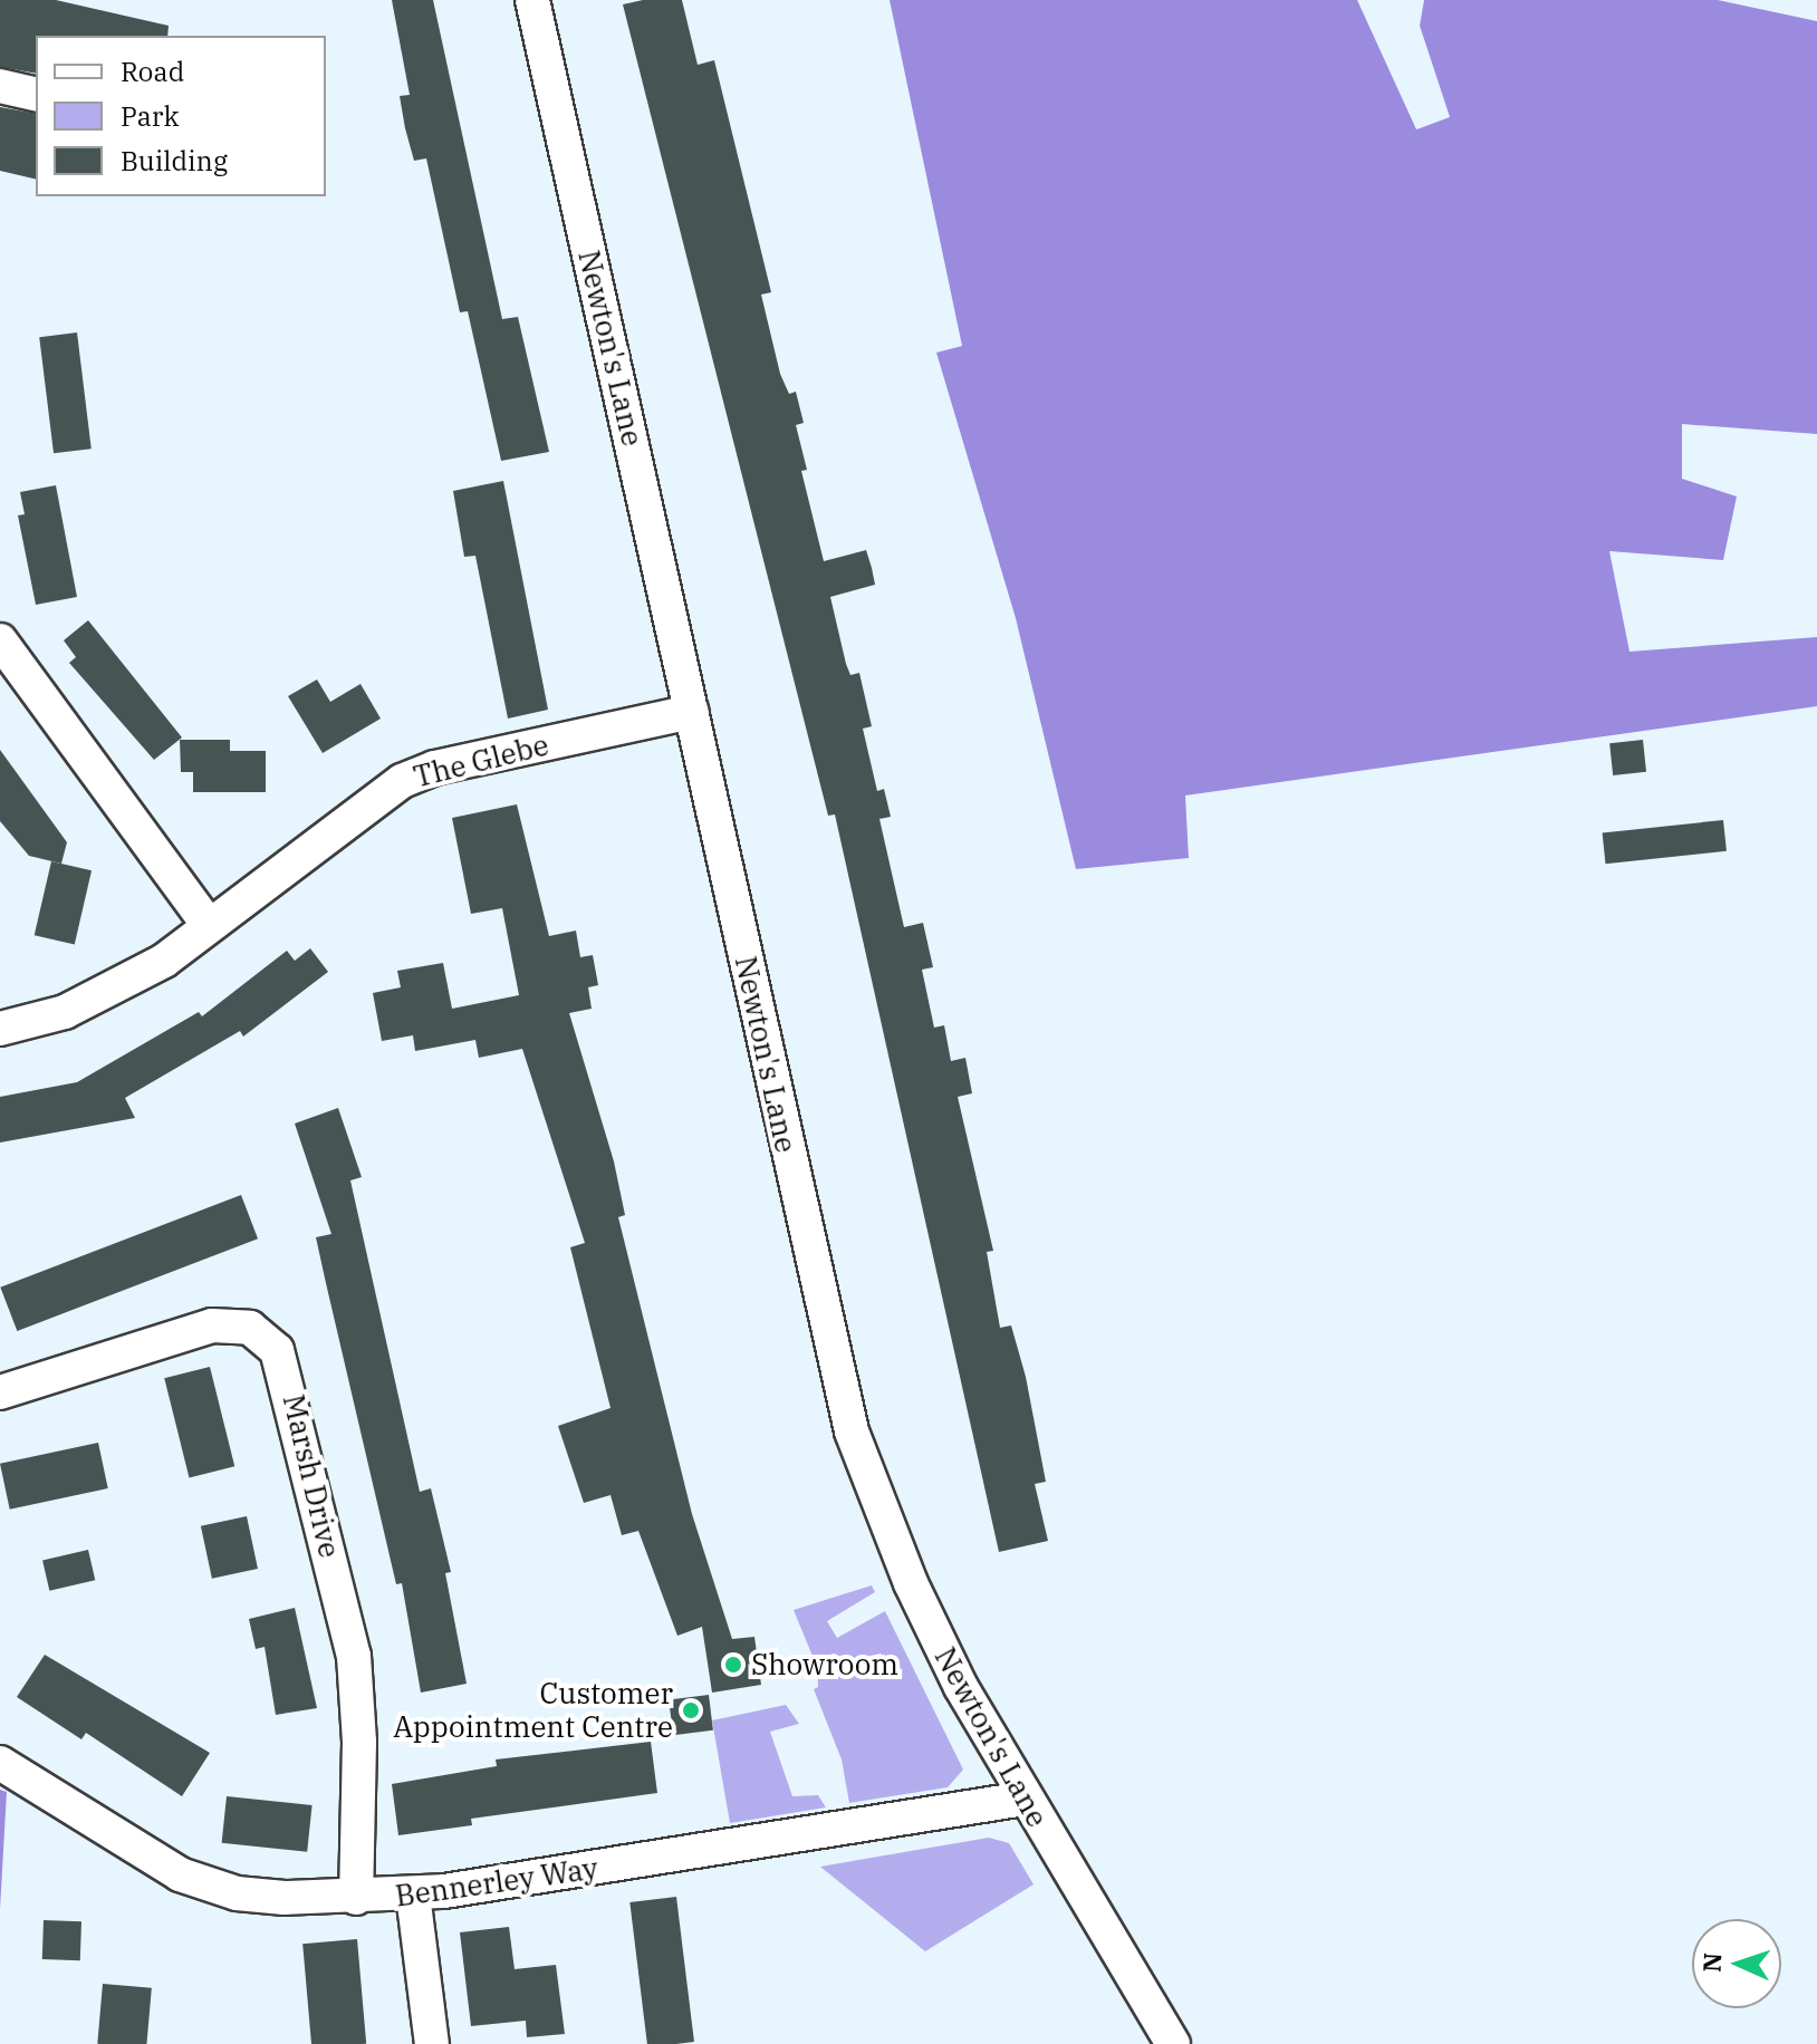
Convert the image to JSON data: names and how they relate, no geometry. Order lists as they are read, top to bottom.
{
  "streets": {
    "street": [
      "Newton's Lane",
      "The Glebe",
      "Marsh Drive",
      "Bennerley Way"
    ]
  },
  "crossings": [
    ["Newton's Lane", "The Glebe"],
    ["Newton's Lane", "Bennerley Way"],
    ["Marsh Drive", "Bennerley Way"]
  ],
  "places": ["Showroom", "Customer Appointment Centre"],
  "legend": ["Road", "Park", "Building"],
  "north": "left"
}
